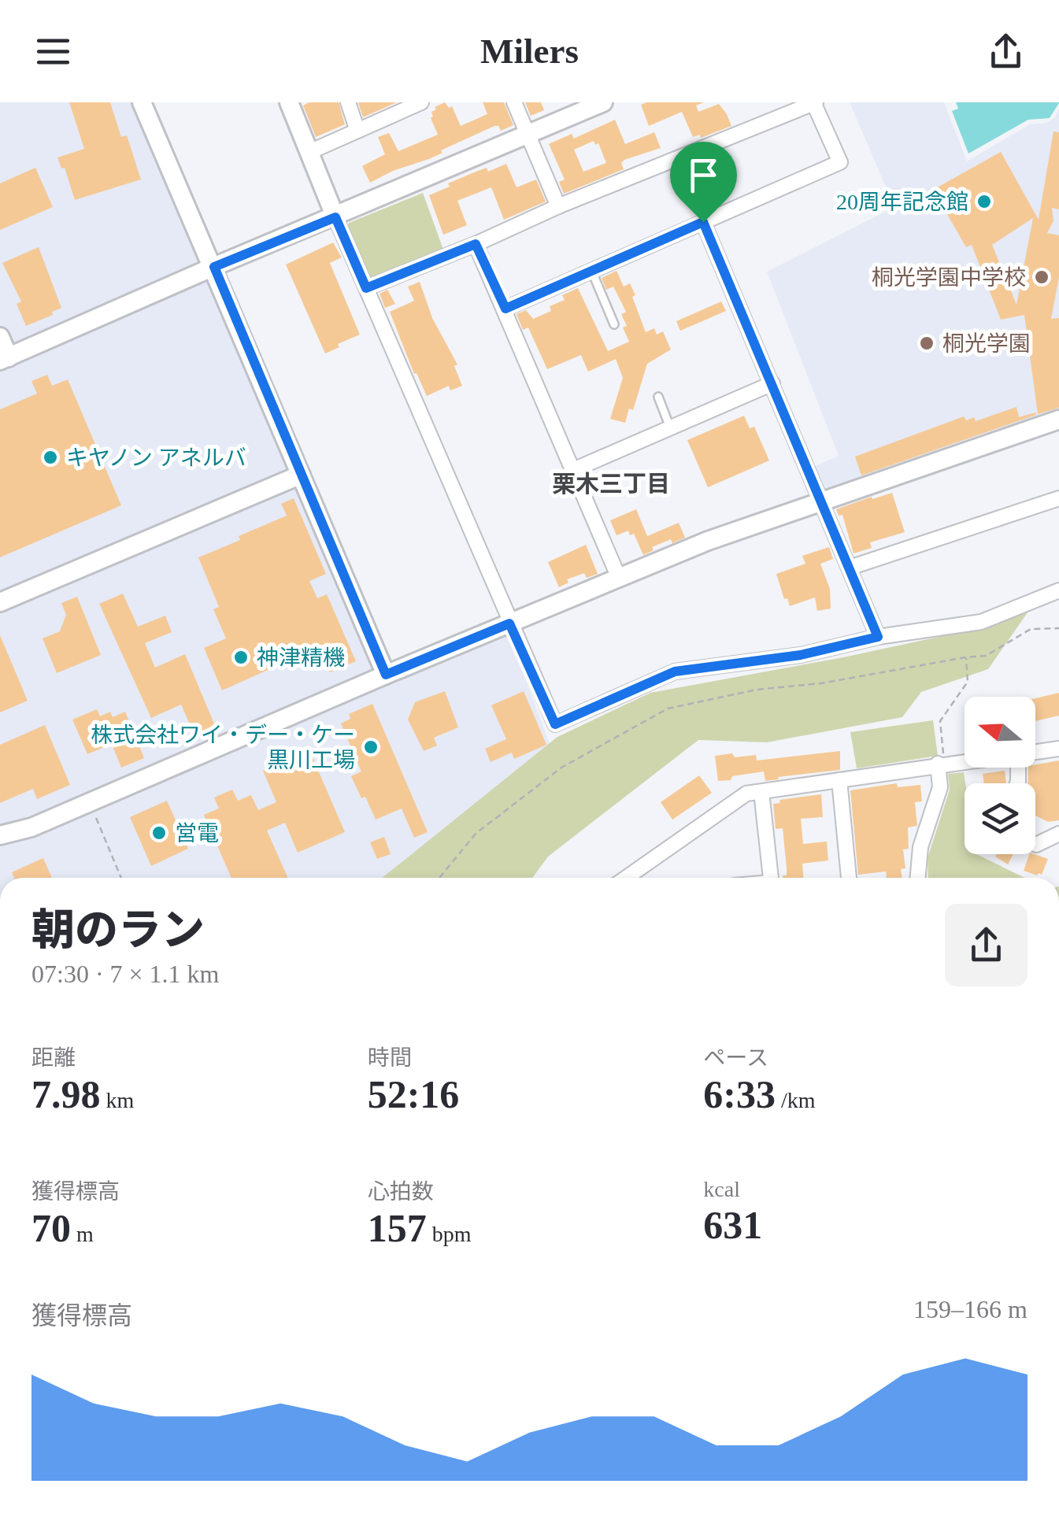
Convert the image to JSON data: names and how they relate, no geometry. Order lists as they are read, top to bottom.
{
  "districts": ["栗木三丁目"],
  "places": [
    "20周年記念館",
    "桐光学園中学校",
    "桐光学園",
    "キヤノン アネルバ",
    "神津精機",
    "株式会社ワイ・デー・ケー 黒川工場",
    "営電"
  ],
  "north": "left",
  "page": {
    "header": "Milers",
    "heading": ["朝のラン", "07:30 · 7 × 1.1 km"],
    "stats": [
      ["距離", "7.98 km"],
      ["時間", "52:16"],
      ["ペース", "6:33 /km"],
      ["獲得標高", "70 m"],
      ["心拍数", "157 bpm"],
      ["kcal", "631"]
    ],
    "chart": ["獲得標高", "159–166 m"]
  }
}
